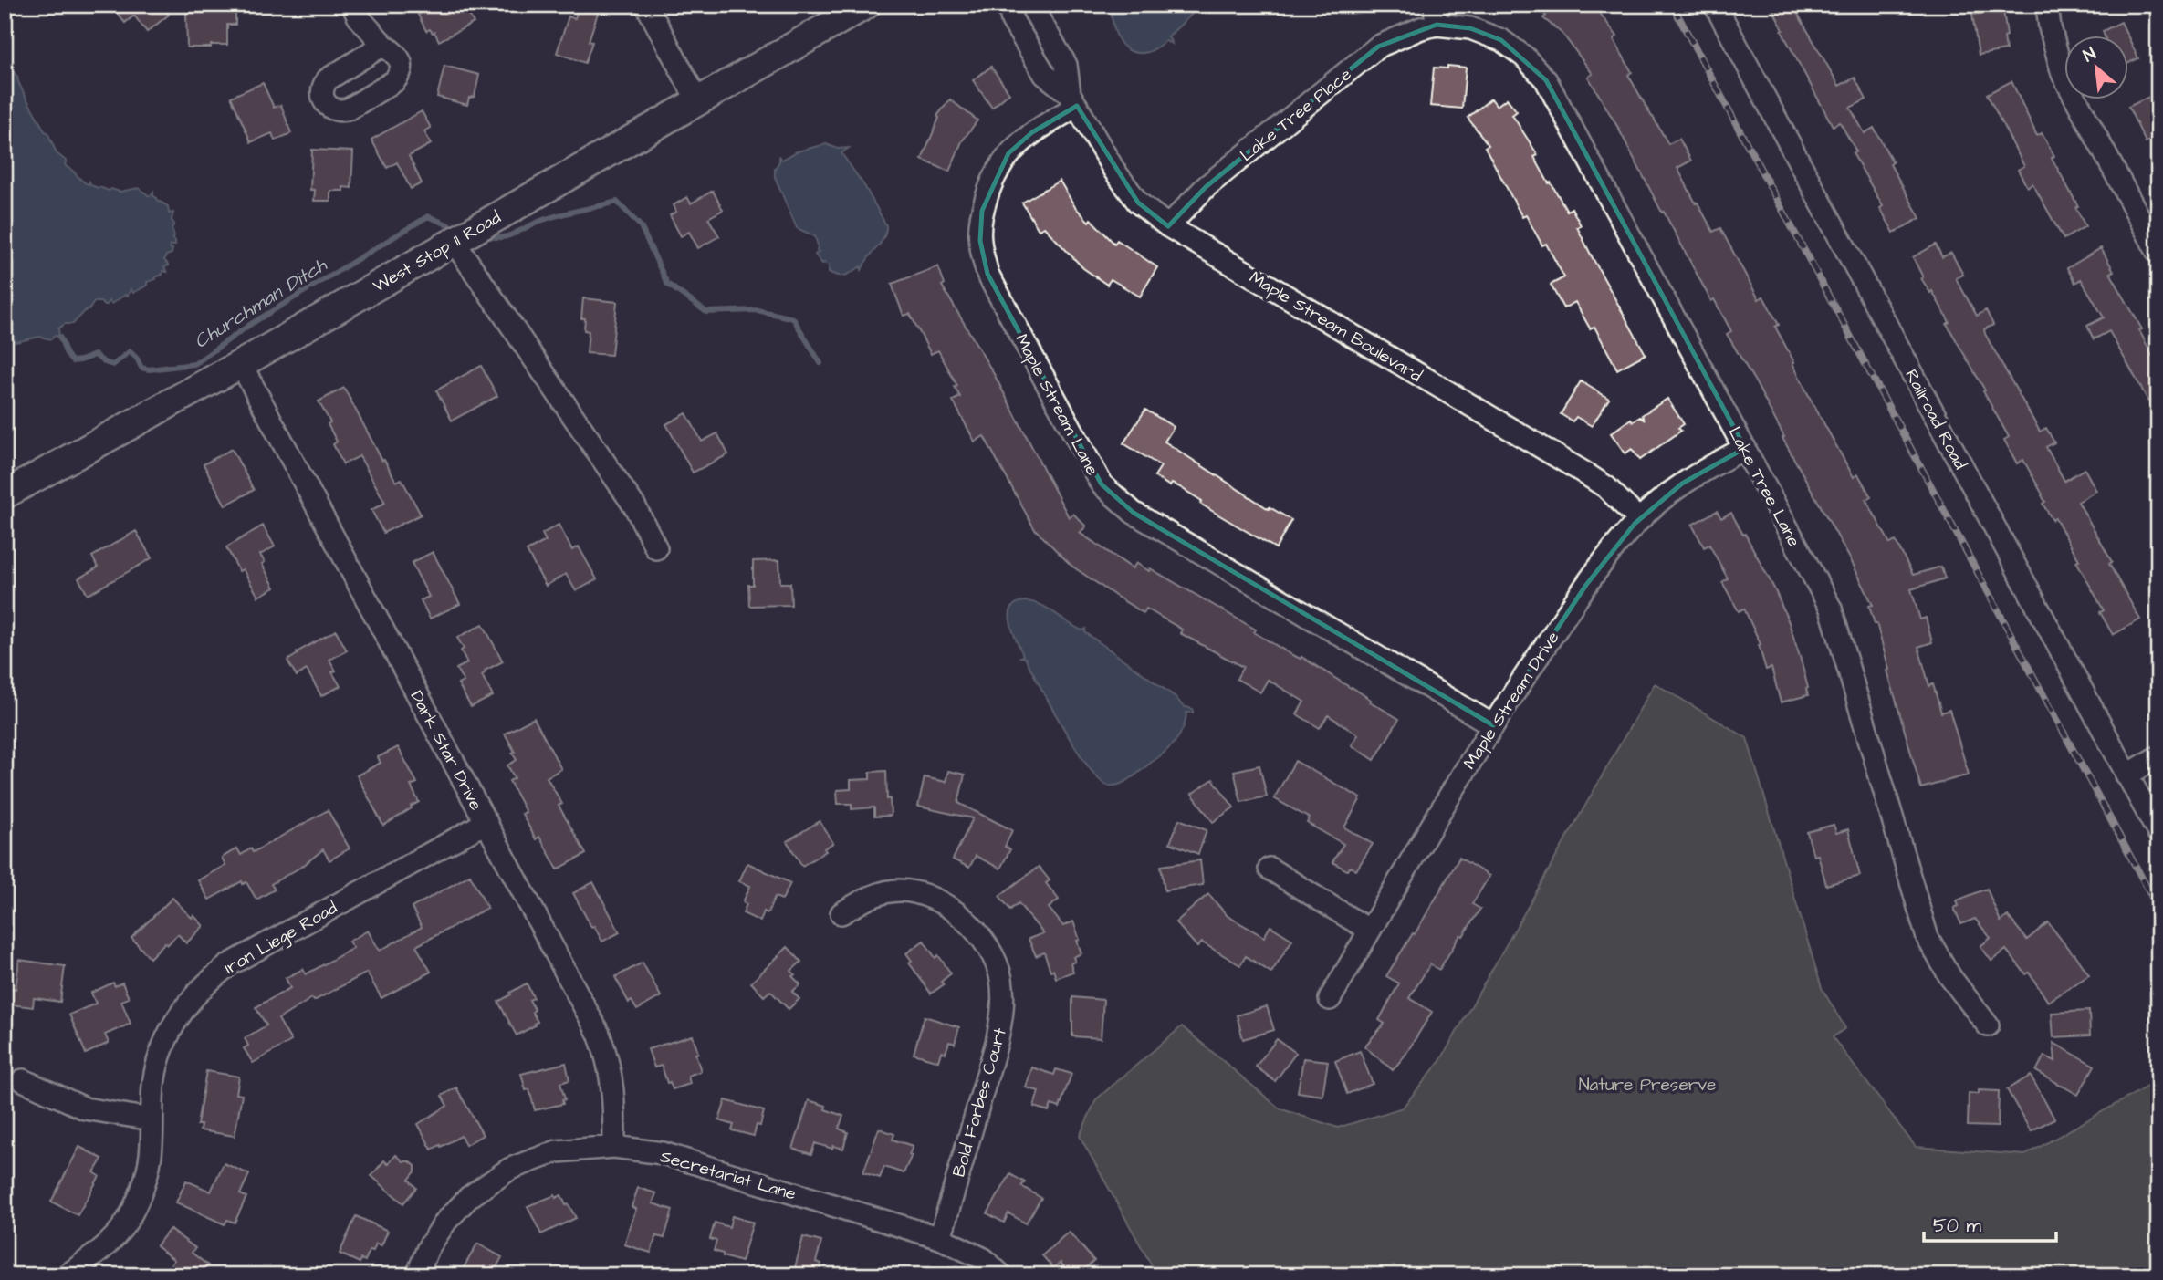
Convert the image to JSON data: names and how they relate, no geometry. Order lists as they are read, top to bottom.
{
  "streets": {
    "main road": ["West Stop 11 Road"],
    "street": [
      "Lake Tree Place",
      "Maple Stream Boulevard",
      "Maple Stream Lane",
      "Railroad Road",
      "Lake Tree Lane",
      "Maple Stream Drive",
      "Dark Star Drive",
      "Iron Liege Road",
      "Bold Forbes Court",
      "Secretariat Lane"
    ]
  },
  "crossings": [
    ["Lake Tree Place", "Maple Stream Boulevard"],
    ["Lake Tree Place", "Lake Tree Lane"],
    ["West Stop 11 Road", "Dark Star Drive"],
    ["Maple Stream Boulevard", "Maple Stream Lane"],
    ["Maple Stream Boulevard", "Maple Stream Drive"],
    ["Maple Stream Lane", "Maple Stream Drive"],
    ["Lake Tree Lane", "Maple Stream Drive"],
    ["Dark Star Drive", "Iron Liege Road"],
    ["Dark Star Drive", "Secretariat Lane"],
    ["Bold Forbes Court", "Secretariat Lane"]
  ],
  "water": ["Churchman Ditch"],
  "parks": ["Nature Preserve"],
  "scale_bar": "50 m",
  "north": "top left"
}
